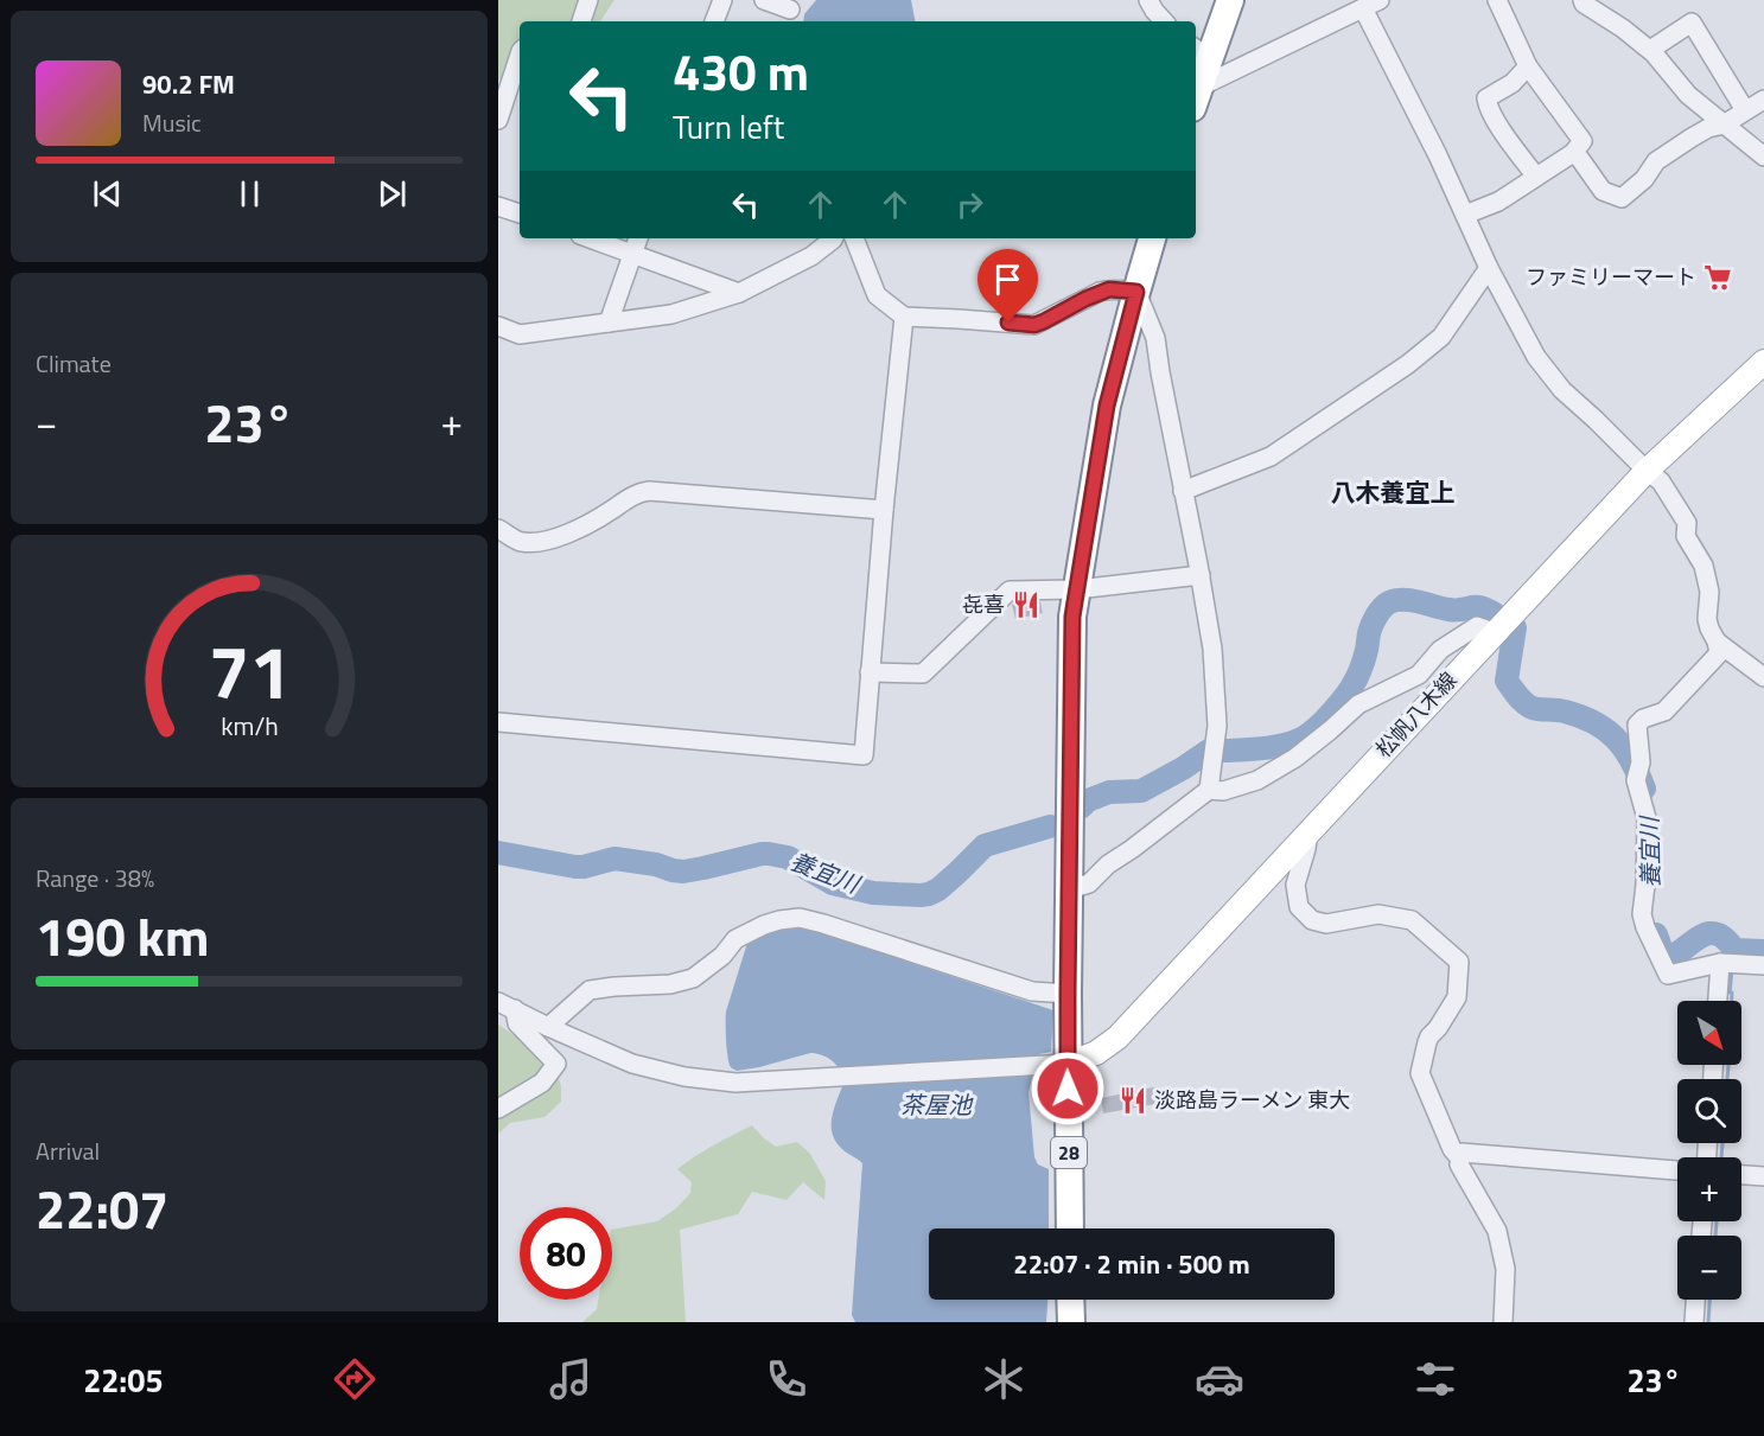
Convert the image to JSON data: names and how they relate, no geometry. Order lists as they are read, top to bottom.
{
  "streets": {
    "highway": ["28"],
    "main road": ["松帆八木線"]
  },
  "crossings": [
    ["松帆八木線", "28"]
  ],
  "districts": ["八木養宜上"],
  "water": ["養宜川", "茶屋池"],
  "places": {
    "supermarket": ["ファミリーマート"],
    "restaurant": ["㐂喜", "淡路島ラーメン 東大"]
  },
  "north": "bottom right",
  "page": {
    "turn": ["430 m", "Turn left"],
    "song": ["90.2 FM", "Music"],
    "tile": [
      "Climate",
      ["Range · 38%", "190 km"],
      ["Arrival", "22:07"]
    ],
    "heat": ["−", "23°", "+"],
    "map_buttons": ["+", "−"],
    "limit": "80",
    "trip": "22:07 · 2 min · 500 m",
    "tabs": ["22:05", "23°"],
    "gauge": ["71", "km/h"]
  }
}
